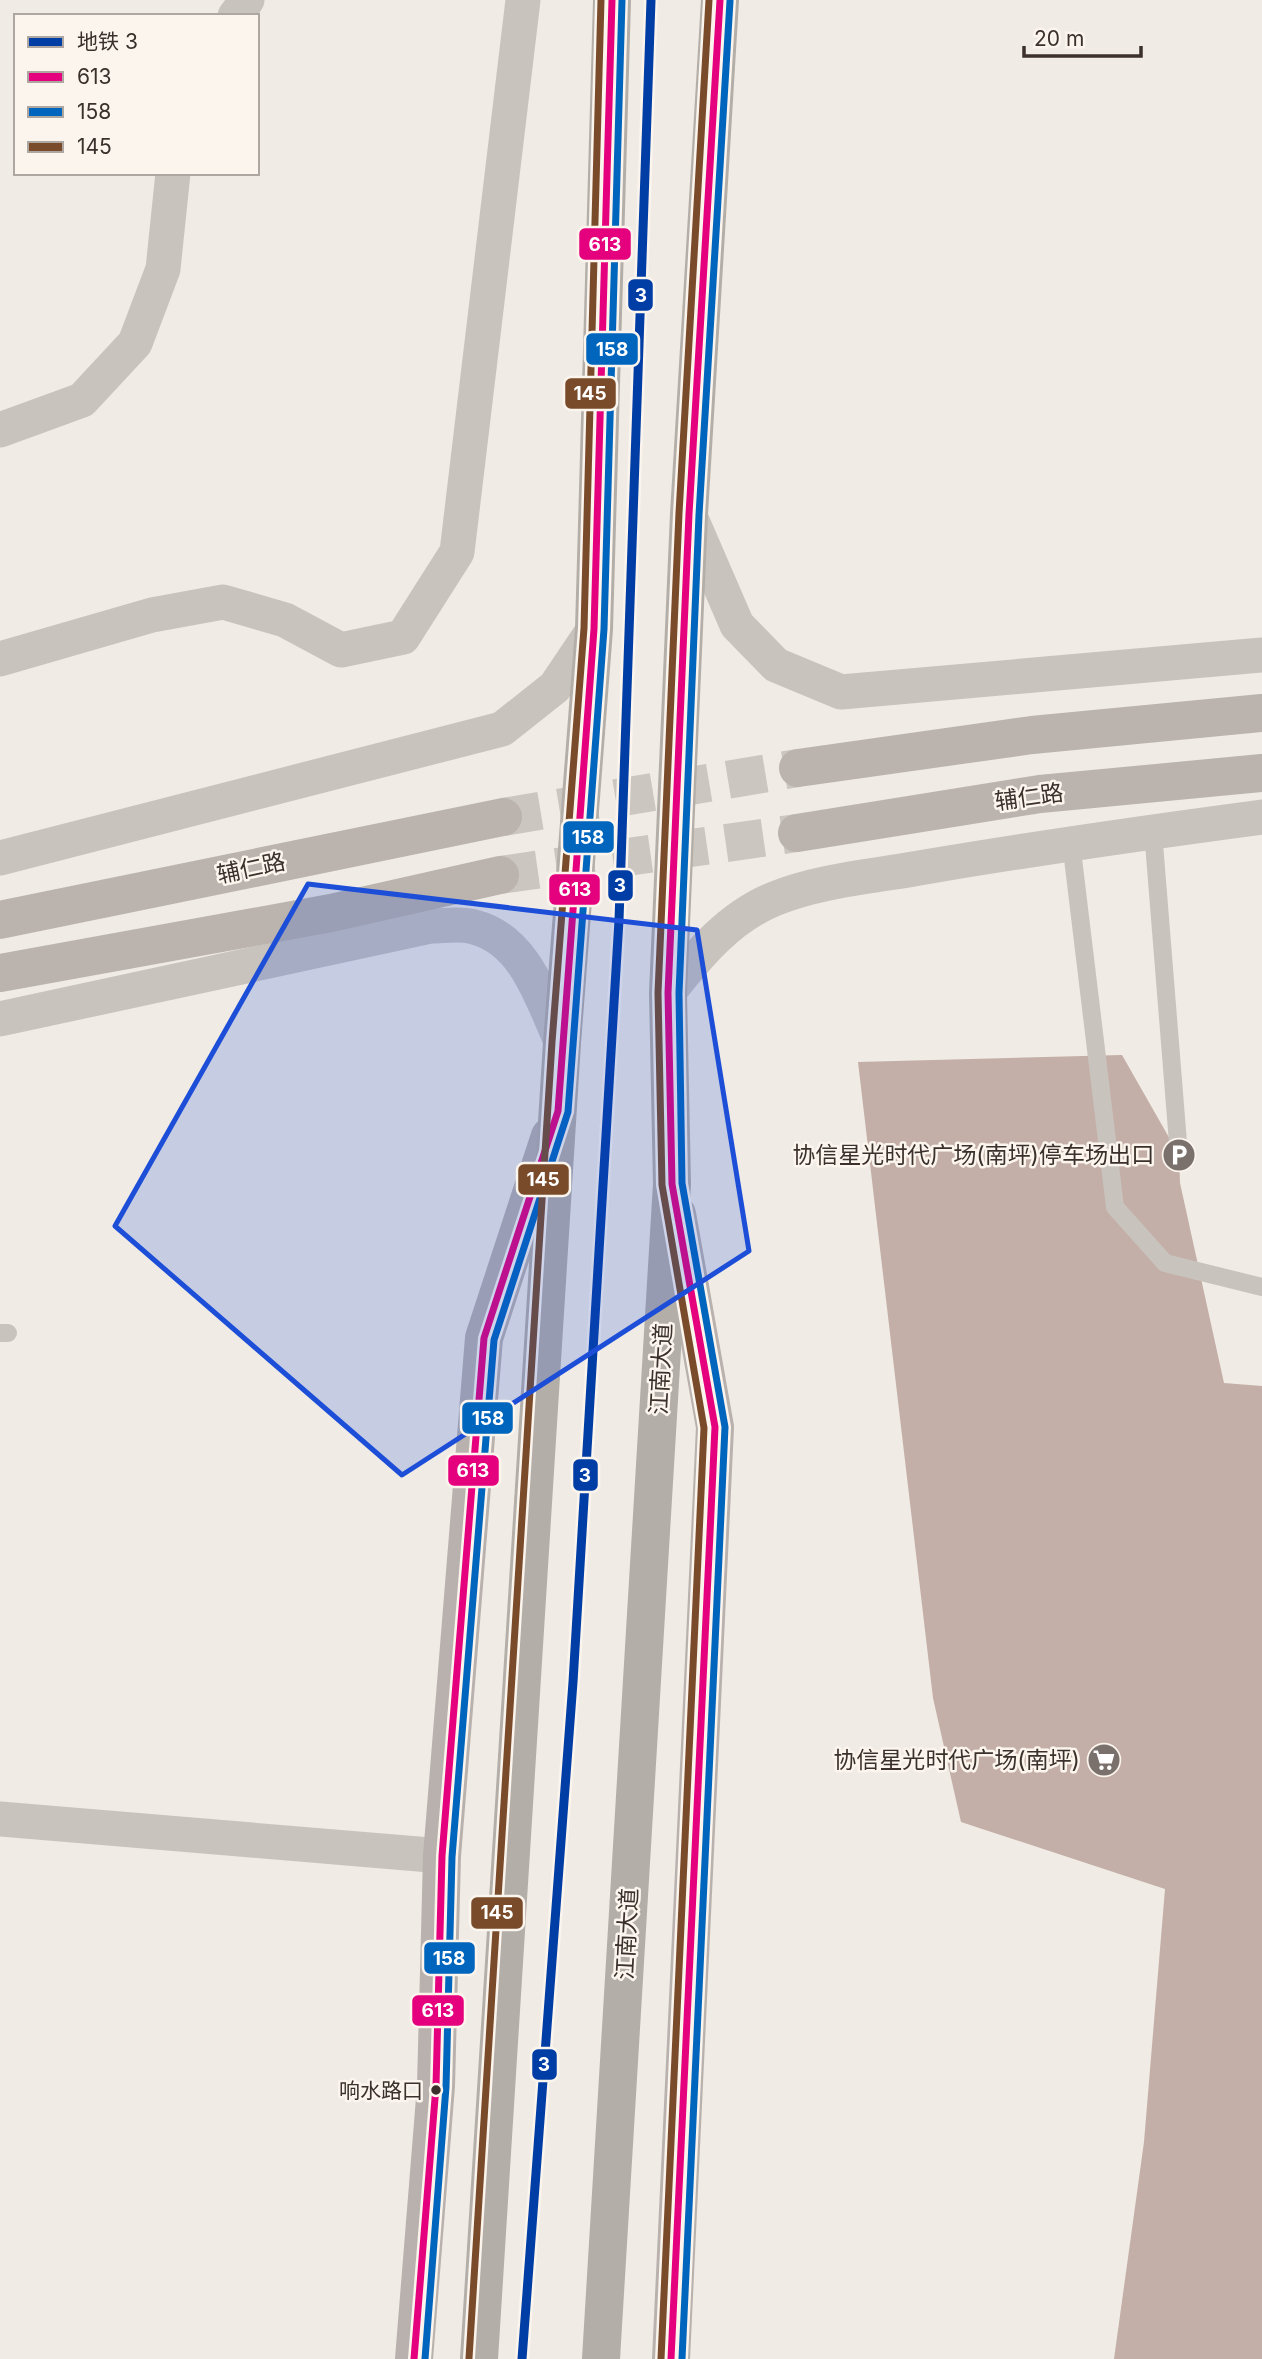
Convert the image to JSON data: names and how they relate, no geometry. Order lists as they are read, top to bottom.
{
  "streets": {
    "highway": ["江南大道"],
    "main road": ["辅仁路"]
  },
  "places": {
    "parking": ["协信星光时代广场(南坪)停车场出口"],
    "supermarket": ["协信星光时代广场(南坪)"],
    "other": ["响水路口"]
  },
  "lines": [
    "metro line 3",
    "transit line 613",
    "transit line 158",
    "transit line 145"
  ],
  "legend": [
    "地铁 3",
    "613",
    "158",
    "145"
  ],
  "scale_bar": "20 m"
}
